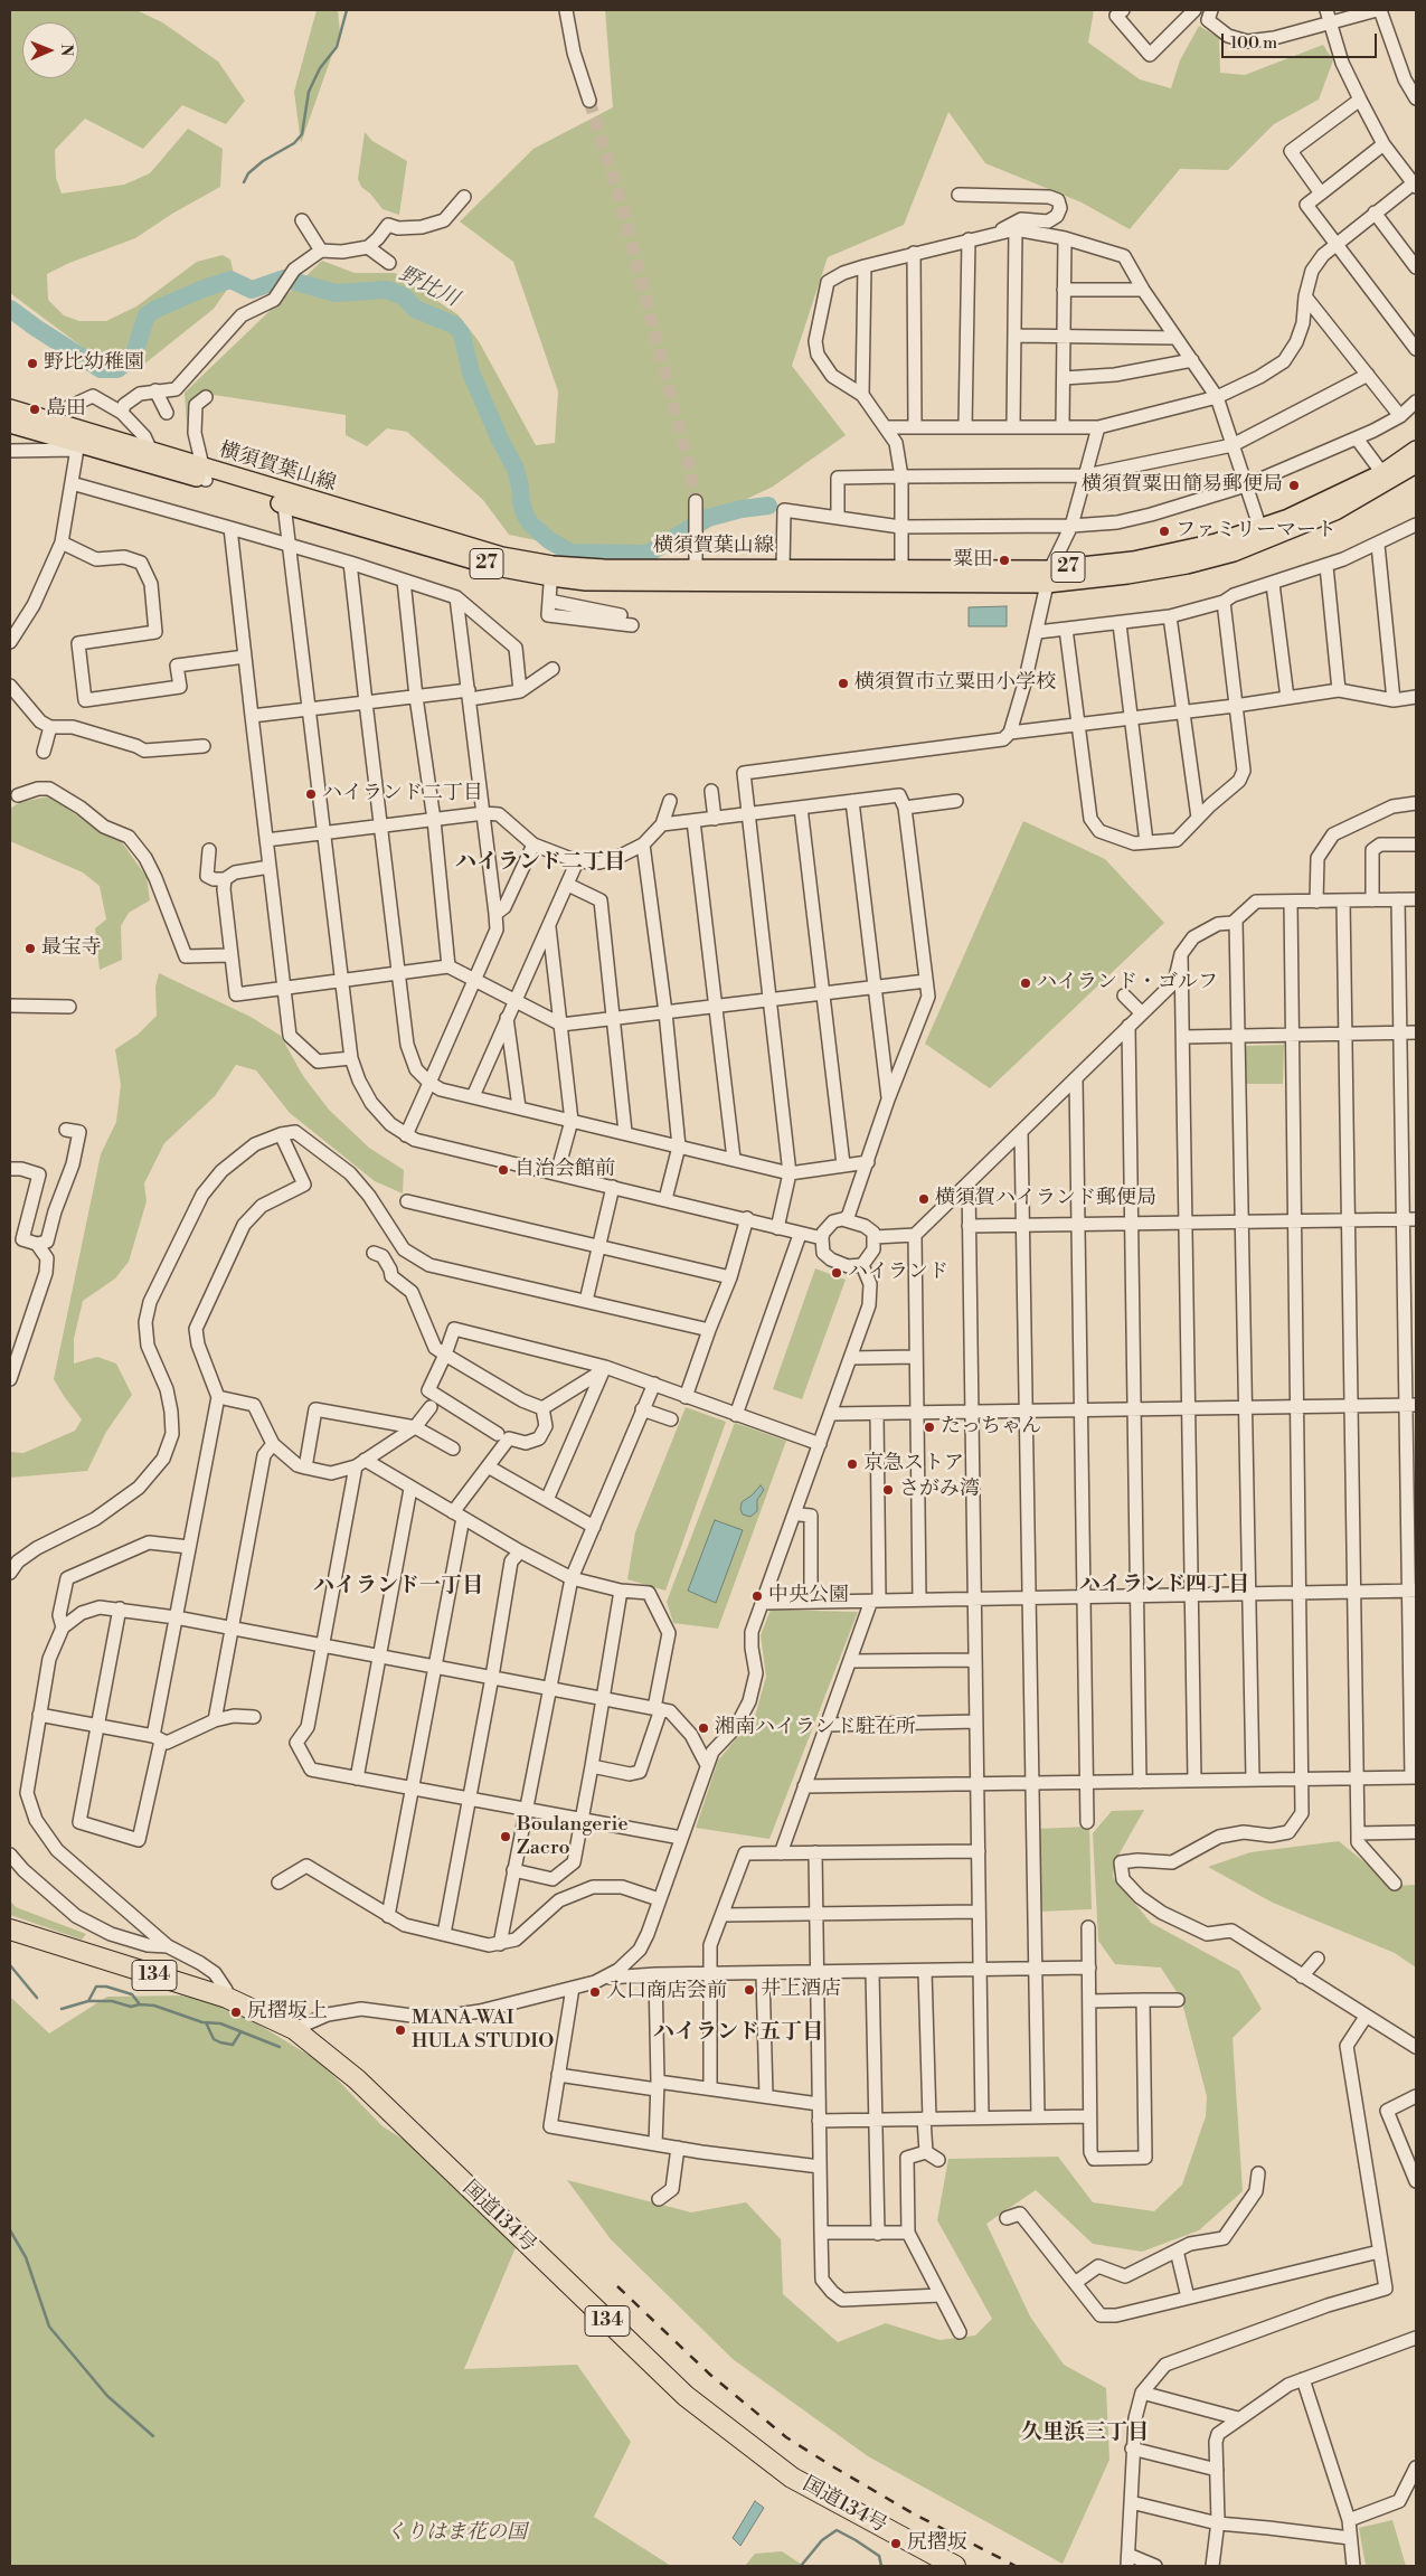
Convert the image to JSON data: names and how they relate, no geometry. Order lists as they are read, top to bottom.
{
  "streets": {
    "highway": ["134", "国道134号"],
    "main road": ["横須賀葉山線", "27"]
  },
  "districts": [
    "ハイランド二丁目",
    "ハイランド四丁目",
    "ハイランド一丁目",
    "ハイランド五丁目",
    "久里浜三丁目"
  ],
  "water": ["野比川"],
  "parks": ["くりはま花の国"],
  "places": [
    "野比幼稚園",
    "島田",
    "横須賀粟田簡易郵便局",
    "ファミリーマート",
    "粟田",
    "横須賀市立粟田小学校",
    "ハイランド二丁目",
    "最宝寺",
    "ハイランド・ゴルフ",
    "自治会館前",
    "横須賀ハイランド郵便局",
    "ハイランド",
    "たっちゃん",
    "京急ストア",
    "さがみ湾",
    "中央公園",
    "湘南ハイランド駐在所",
    "Boulangerie Zacro",
    "井上酒店",
    "入口商店会前",
    "尻摺坂上",
    "MANA WAI HULA STUDIO",
    "尻摺坂"
  ],
  "scale_bar": "100 m",
  "north": "right"
}
